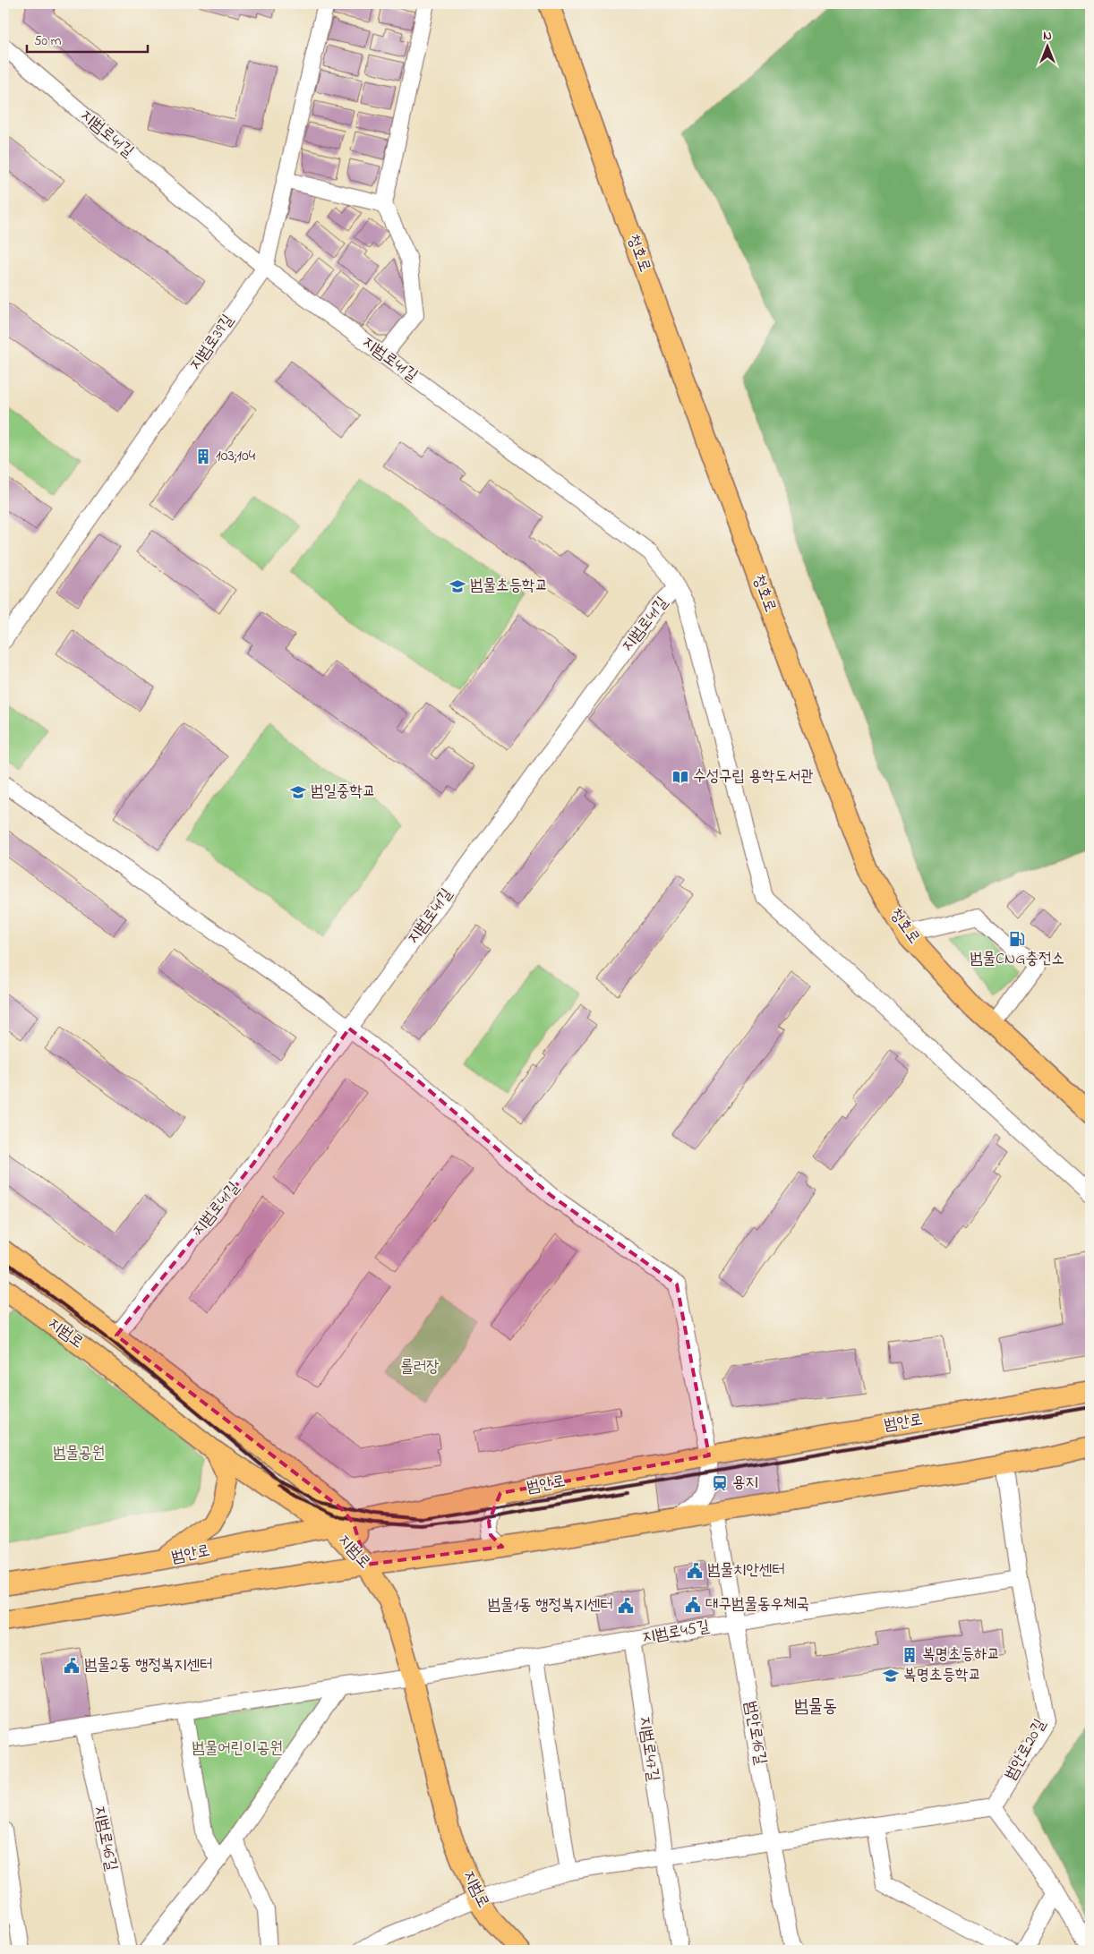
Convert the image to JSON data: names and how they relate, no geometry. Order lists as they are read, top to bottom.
{
  "streets": {
    "main road": ["청호로", "지범로", "범안로"],
    "street": [
      "지범로41길",
      "지범로39길",
      "지범로45길",
      "범안로16길",
      "지범로47길",
      "범안로20길",
      "지범로46길"
    ]
  },
  "crossings": [
    ["지범로41길", "지범로39길"],
    ["지범로", "범안로"],
    ["지범로", "지범로45길"],
    ["지범로45길", "범안로16길"],
    ["지범로45길", "지범로47길"],
    ["지범로45길", "범안로20길"]
  ],
  "districts": ["범물동"],
  "parks": ["롤러장", "범물공원", "범물어린이공원"],
  "places": {
    "building": ["103;104", "복명초등하교"],
    "school or university": ["범물초등학교", "범일중학교", "복명초등학교"],
    "library": ["수성구립 용학도서관"],
    "fuel station": ["범물CNG충전소"],
    "station": ["용지"],
    "public building": [
      "범물치안센터",
      "대구범물동우체국",
      "범물1동 행정복지센터",
      "범물2동 행정복지센터"
    ]
  },
  "scale_bar": "50 m",
  "north": "top"
}
